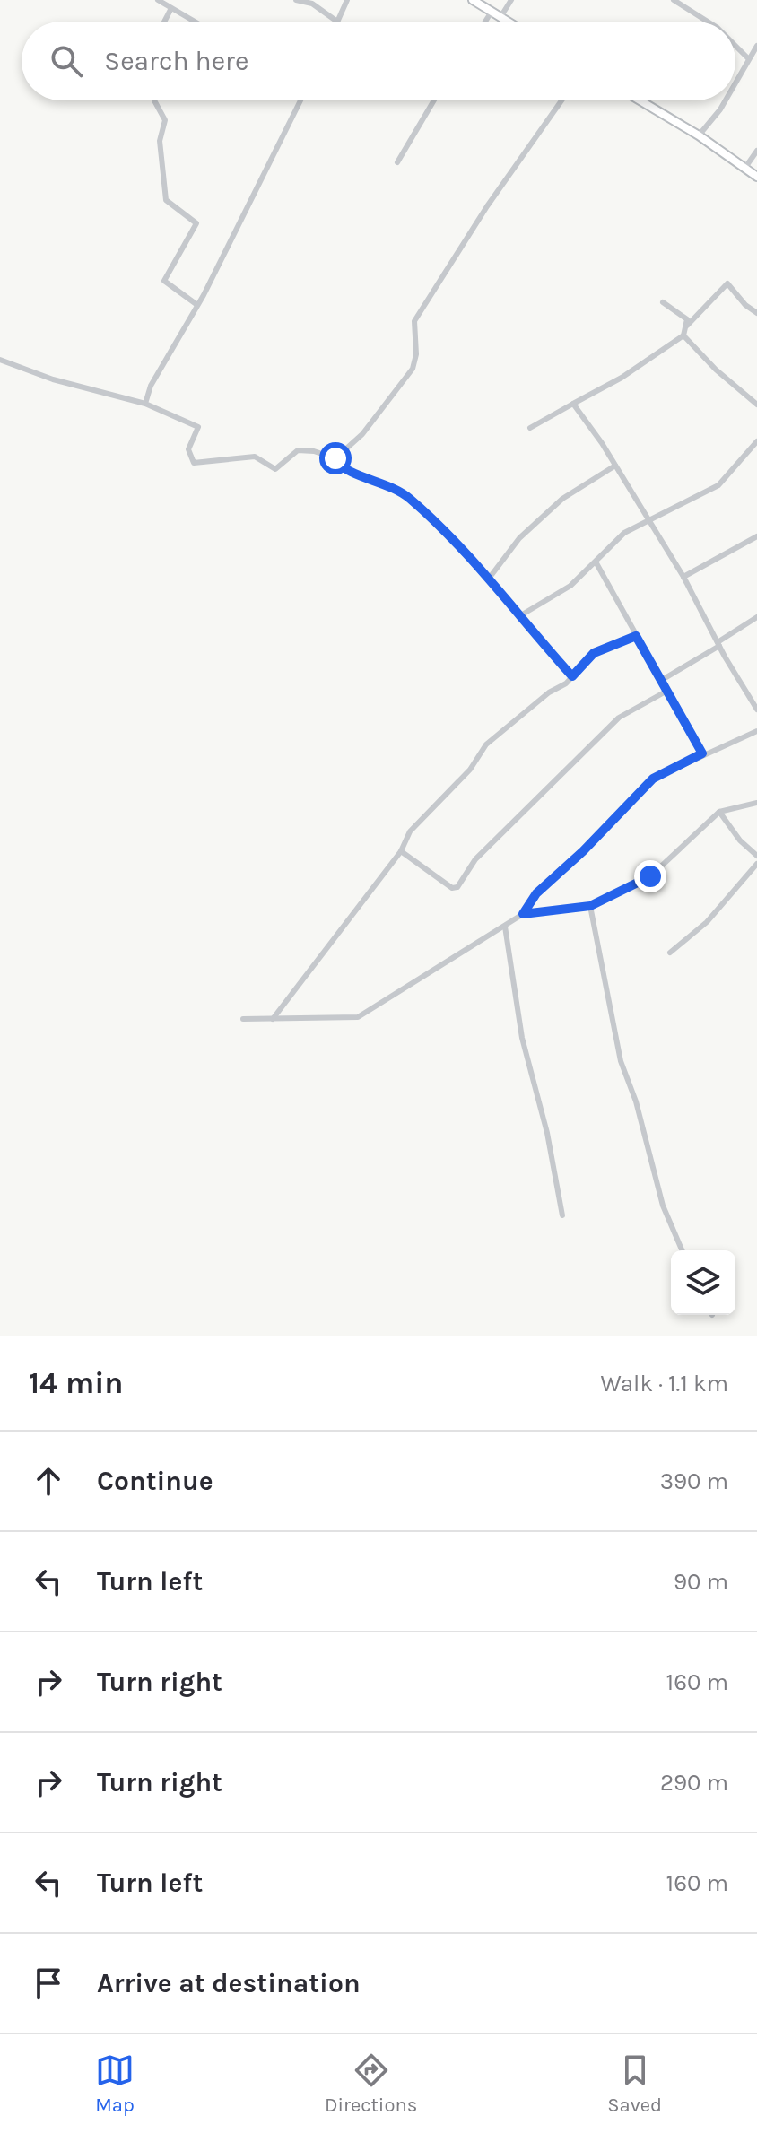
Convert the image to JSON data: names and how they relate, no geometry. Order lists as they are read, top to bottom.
{
  "page": {
    "search": "Search here",
    "heading": ["14 min", "Walk · 1.1 km"],
    "list": [
      ["Continue", "390 m"],
      ["Turn left", "90 m"],
      ["Turn right", "160 m"],
      ["Turn right", "290 m"],
      ["Turn left", "160 m"],
      "Arrive at destination"
    ],
    "nav": ["Map", "Directions", "Saved"]
  }
}
